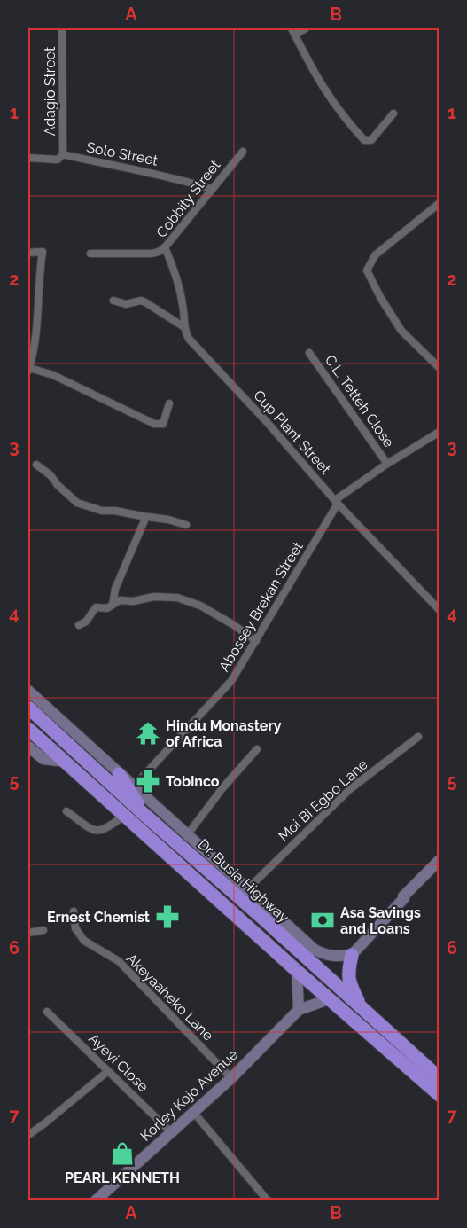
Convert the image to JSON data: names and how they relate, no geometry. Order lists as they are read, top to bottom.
{
  "streets": {
    "highway": ["Dr. Busia Highway"],
    "street": [
      "Adagio Street",
      "Solo Street",
      "Cobbity Street",
      "C.L. Tetteh Close",
      "Cup Plant Street",
      "Abossey Brekan Street",
      "Moi Bi Egbo Lane",
      "Akeyaaheko Lane",
      "Ayeyi Close",
      "Korley Kojo Avenue"
    ]
  },
  "crossings": [
    ["Adagio Street", "Solo Street"],
    ["Solo Street", "Cobbity Street"],
    ["Cobbity Street", "Cup Plant Street"],
    ["Cup Plant Street", "Abossey Brekan Street"],
    ["Abossey Brekan Street", "Dr. Busia Highway"],
    ["Akeyaaheko Lane", "Korley Kojo Avenue"],
    ["Ayeyi Close", "Korley Kojo Avenue"]
  ],
  "places": {
    "temple": ["Hindu Monastery of Africa"],
    "pharmacy": ["Tobinco", "Ernest Chemist"],
    "bank": ["Asa Savings and Loans"],
    "shop": ["PEARL KENNETH"]
  },
  "grid": {
    "columns": ["A", "B"],
    "rows": [
      "1",
      "2",
      "3",
      "4",
      "5",
      "6",
      "7"
    ]
  }
}
